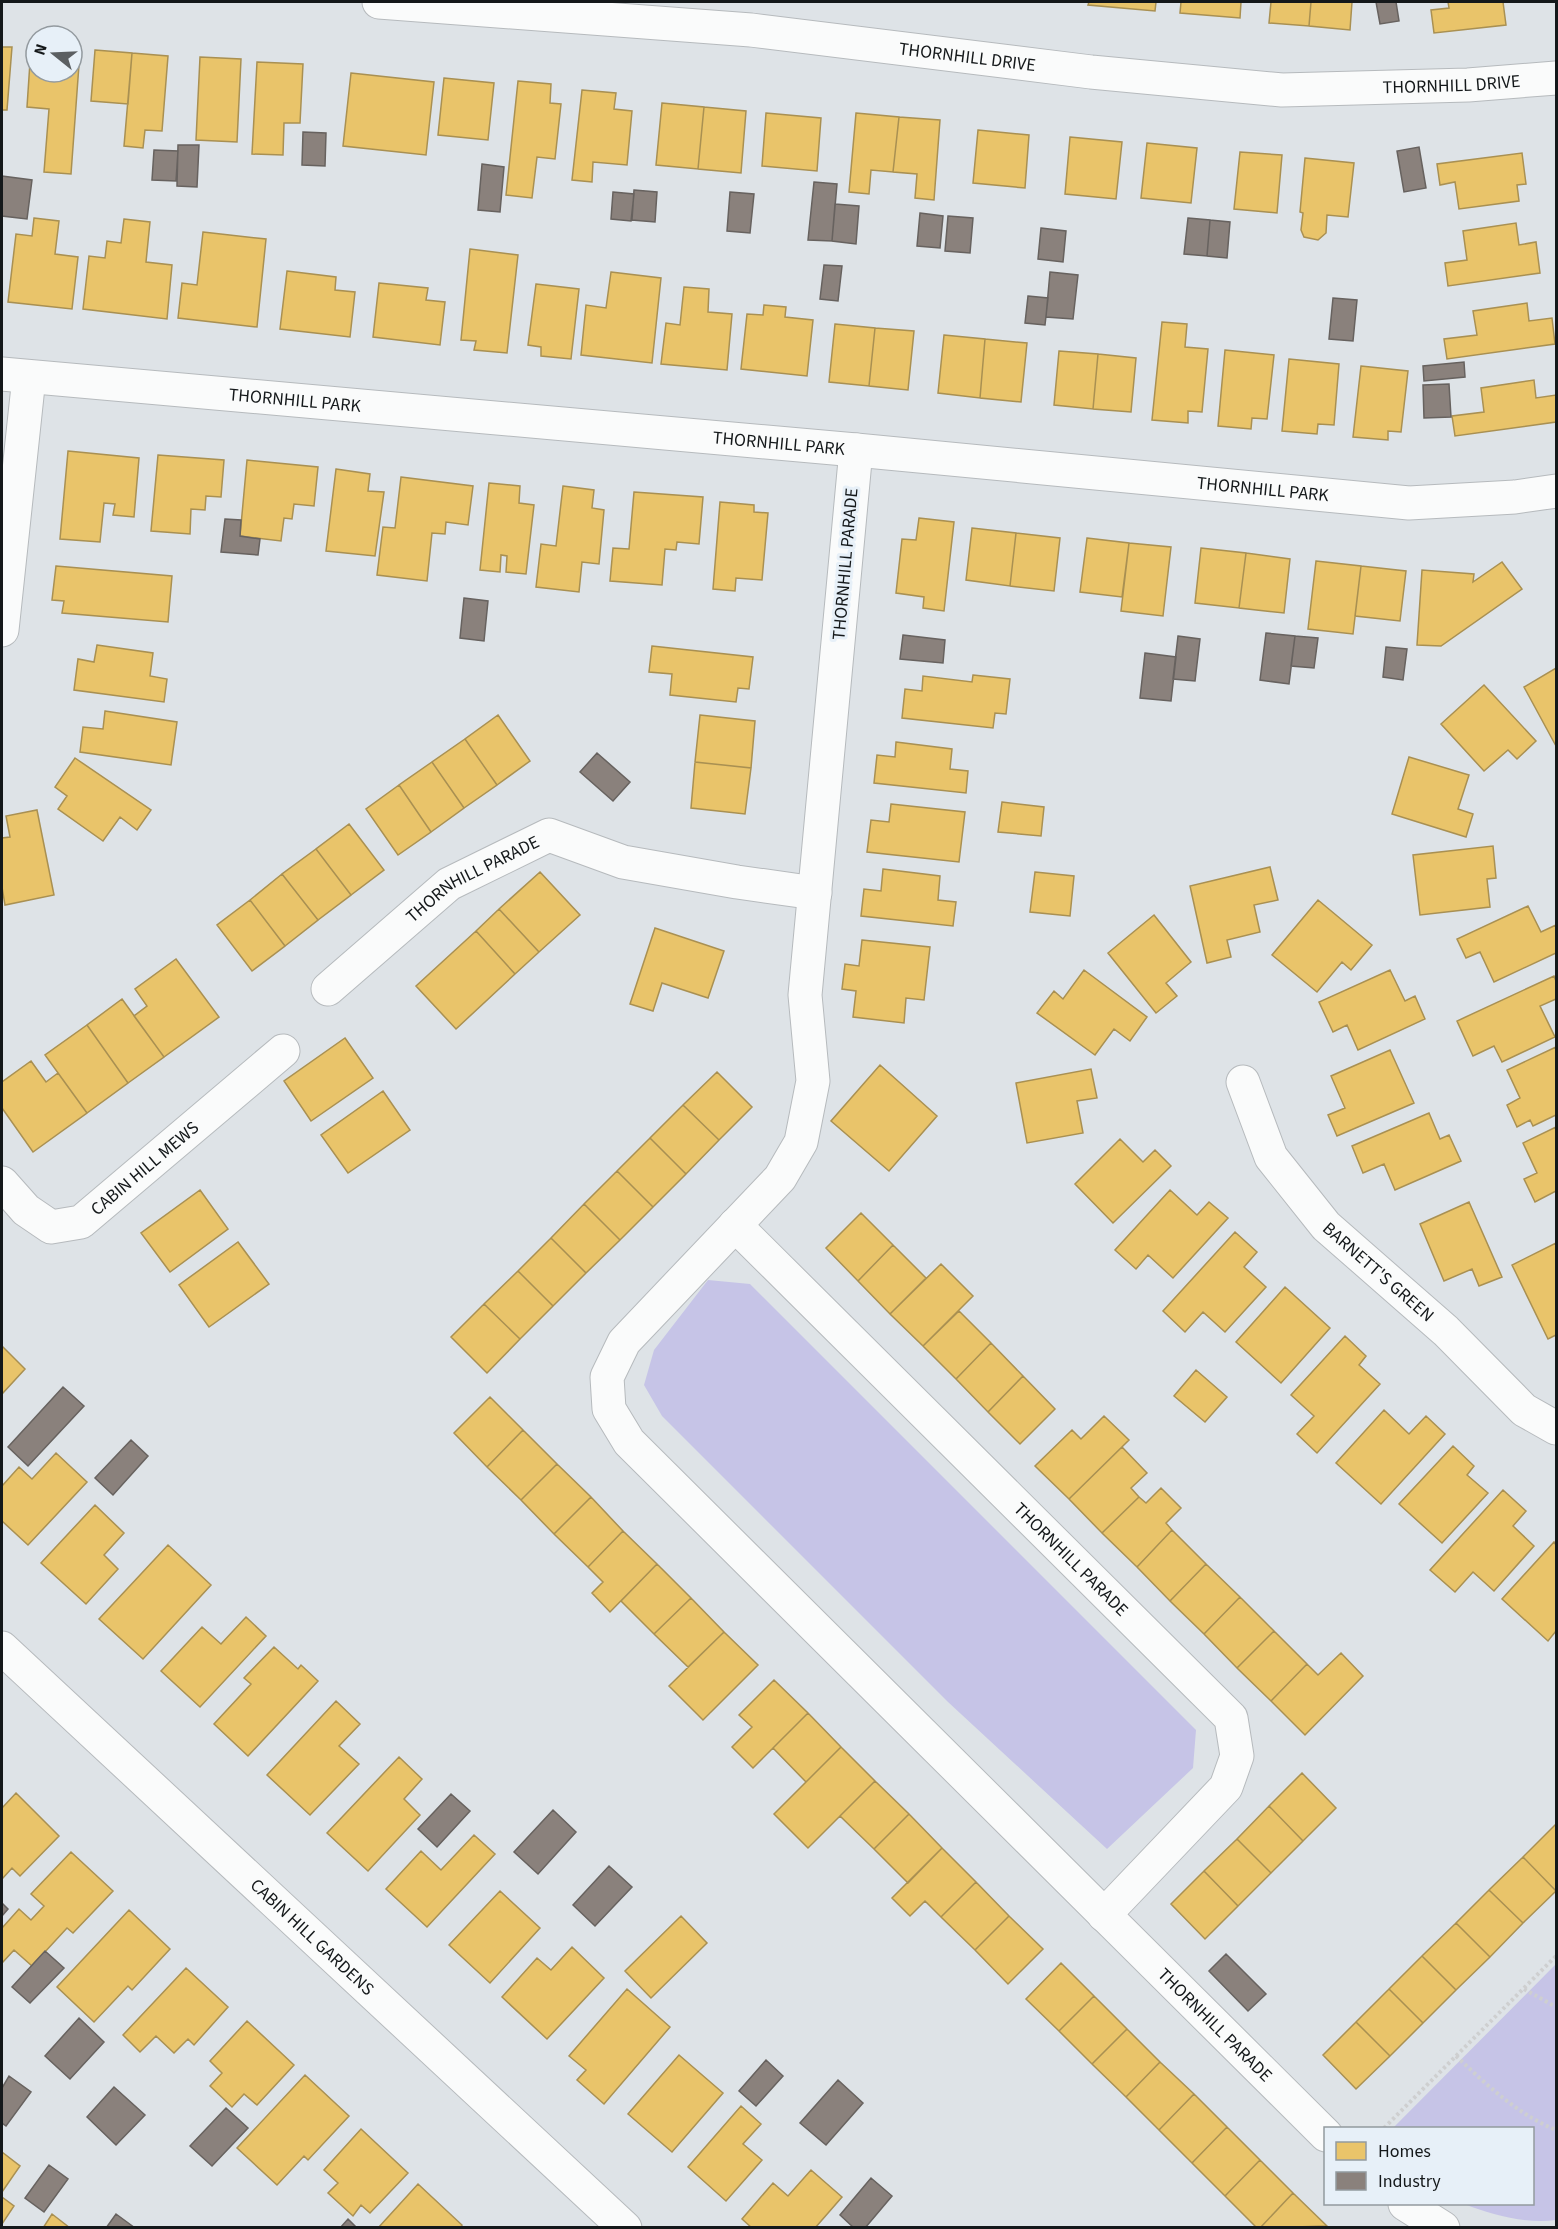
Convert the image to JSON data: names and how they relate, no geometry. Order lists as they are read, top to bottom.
{
  "streets": {
    "street": [
      "THORNHILL DRIVE",
      "THORNHILL PARK",
      "THORNHILL PARADE",
      "CABIN HILL MEWS",
      "BARNETT'S GREEN",
      "CABIN HILL GARDENS"
    ]
  },
  "crossings": [
    ["THORNHILL PARK", "THORNHILL PARADE"]
  ],
  "legend": ["Homes", "Industry"],
  "north": "left"
}
